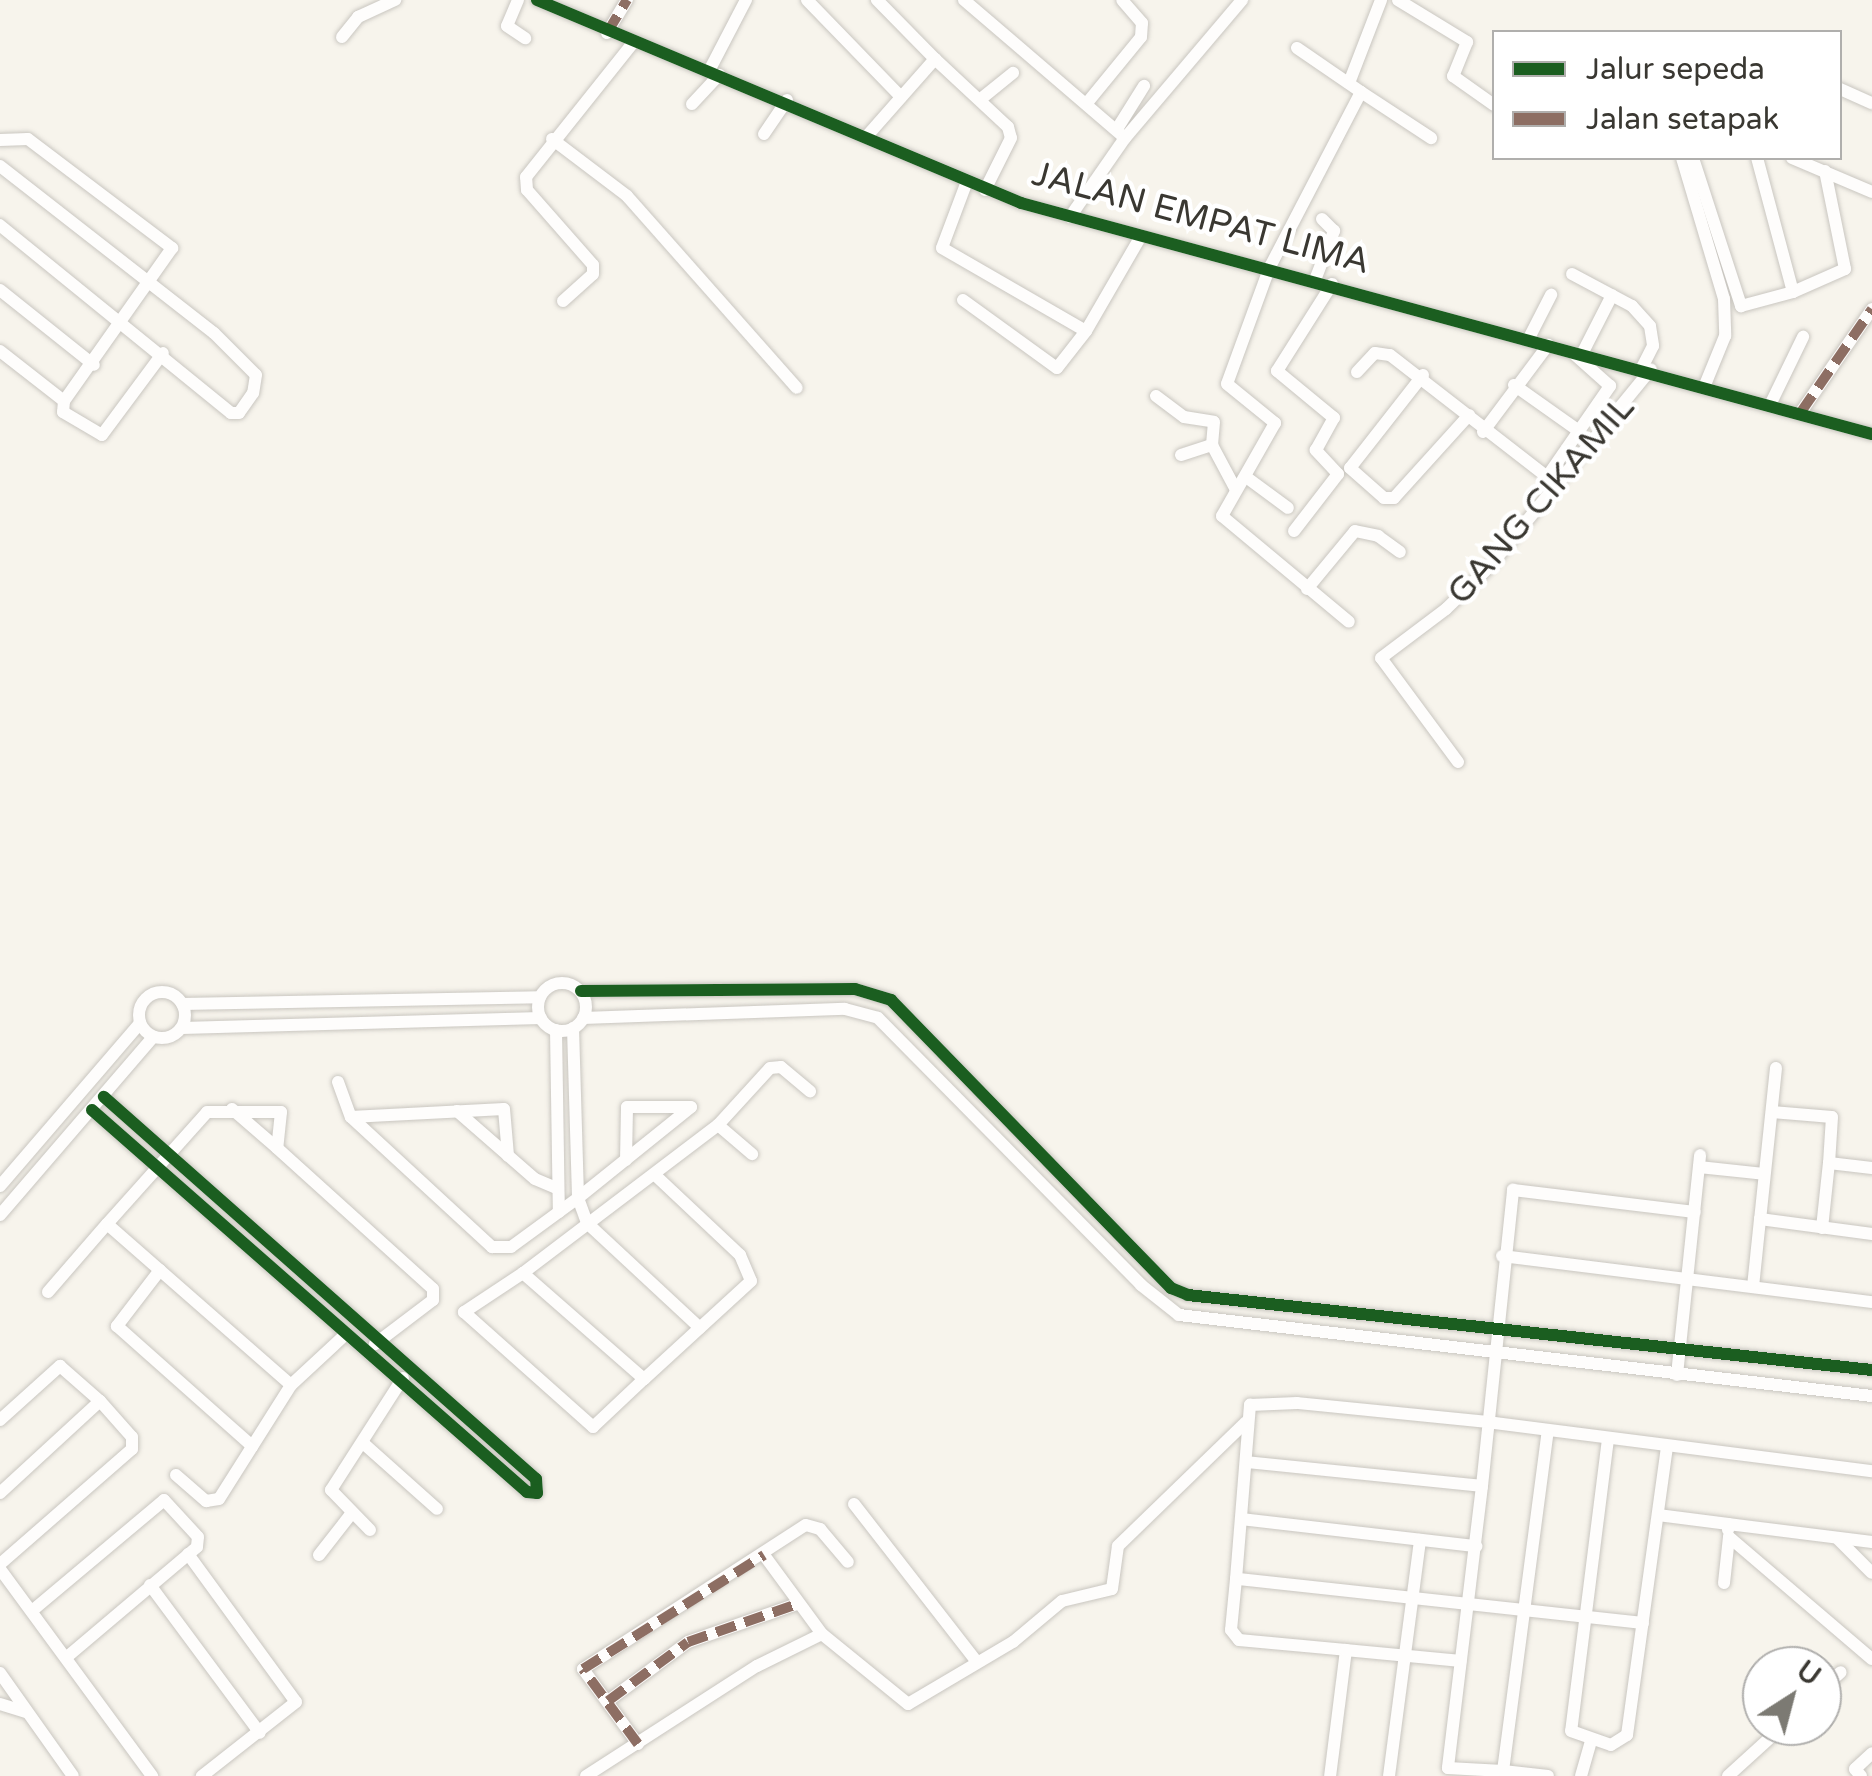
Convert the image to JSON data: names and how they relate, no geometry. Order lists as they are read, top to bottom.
{
  "streets": {
    "street": ["JALAN EMPAT LIMA", "GANG CIKAMIL"]
  },
  "crossings": [
    ["JALAN EMPAT LIMA", "GANG CIKAMIL"]
  ],
  "legend": ["Jalur sepeda", "Jalan setapak"],
  "north": "top right"
}
